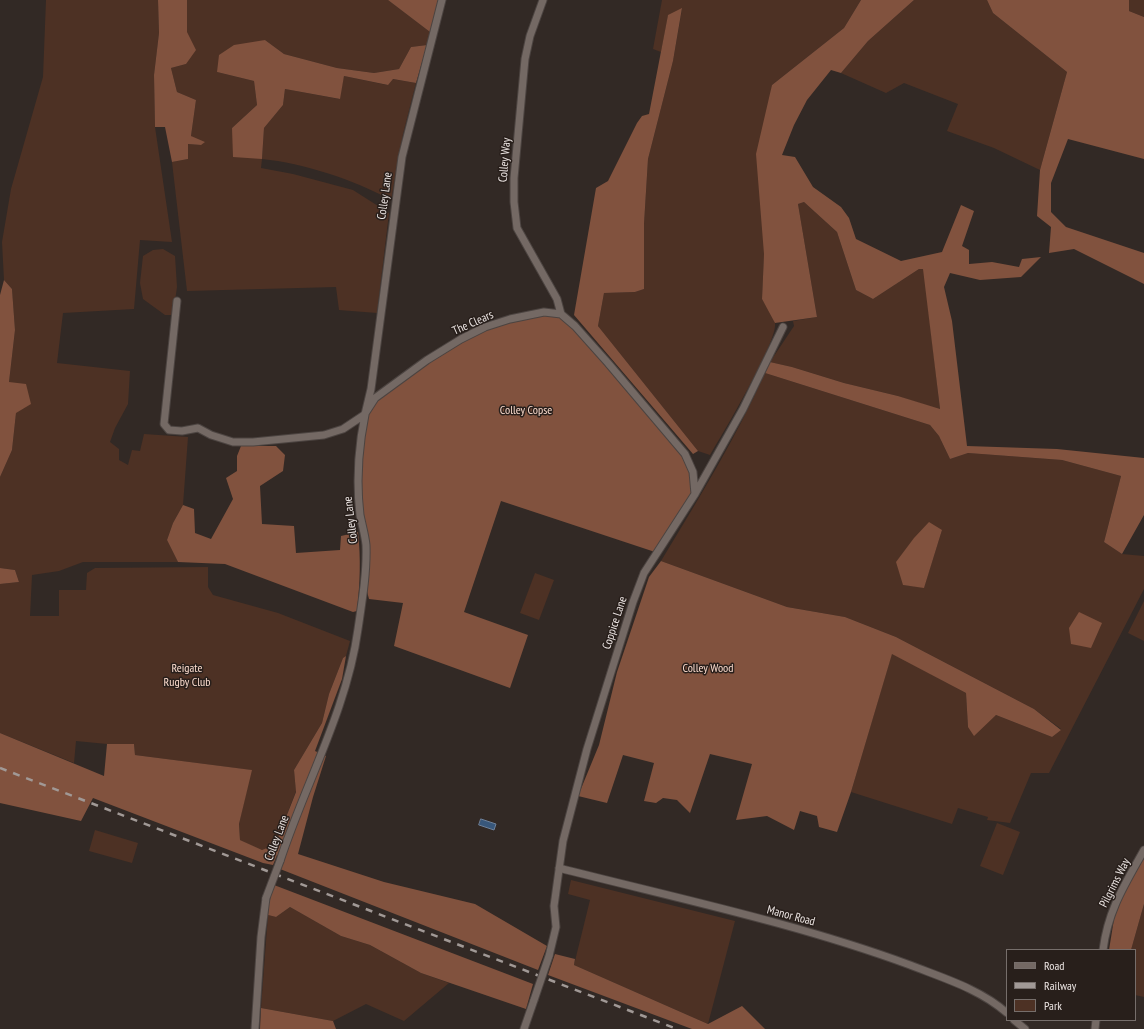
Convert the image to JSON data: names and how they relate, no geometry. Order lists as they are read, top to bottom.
{
  "streets": {
    "street": [
      "Colley Way",
      "Colley Lane",
      "The Clears",
      "Coppice Lane",
      "Pilgrims Way",
      "Manor Road"
    ]
  },
  "crossings": [
    ["Colley Way", "The Clears"],
    ["Colley Lane", "The Clears"],
    ["Coppice Lane", "Manor Road"]
  ],
  "parks": ["Colley Copse", "Reigate Rugby Club", "Colley Wood"],
  "legend": ["Road", "Railway", "Park"]
}
